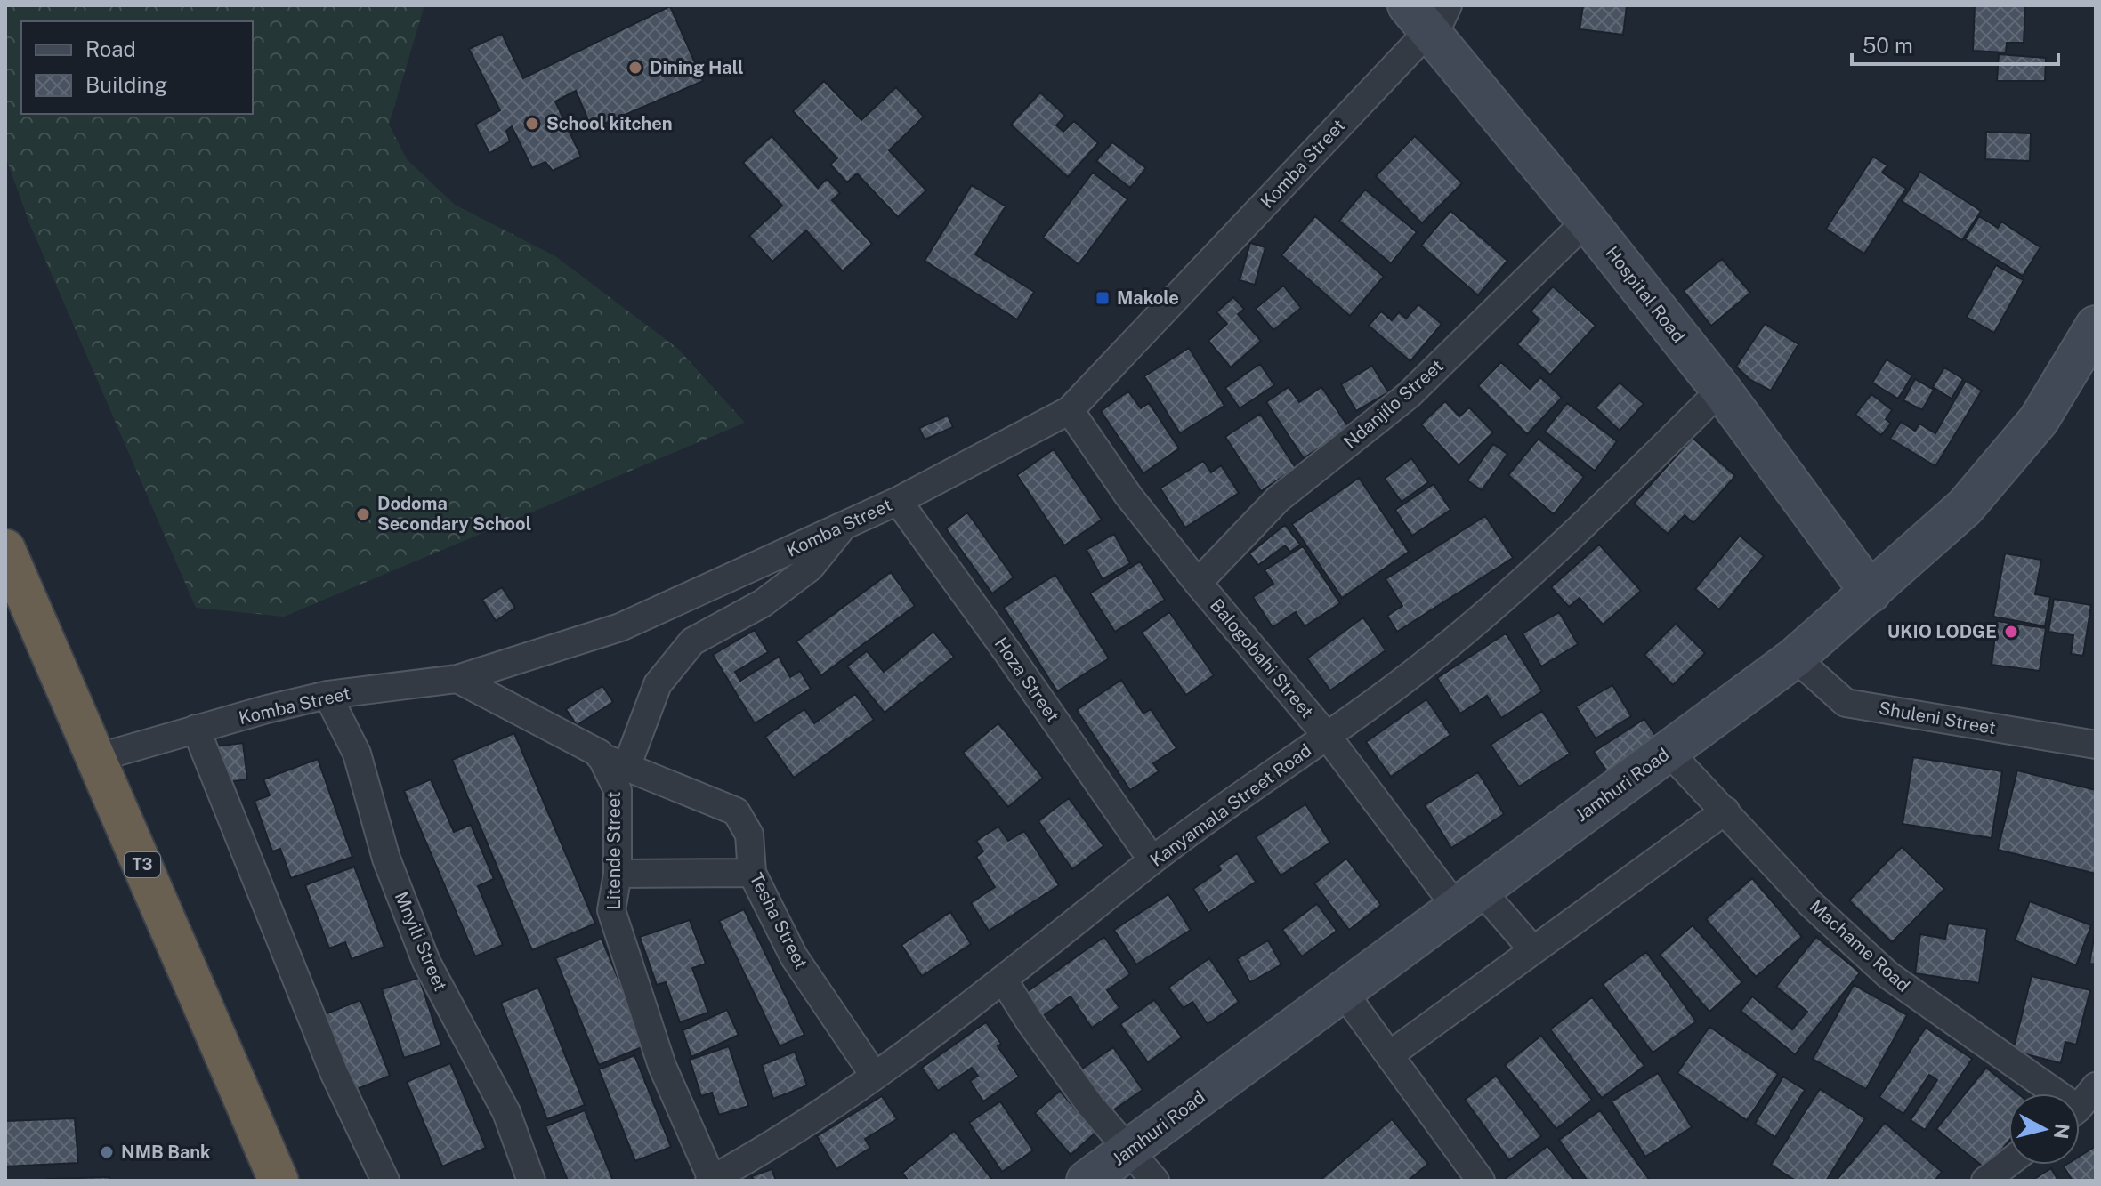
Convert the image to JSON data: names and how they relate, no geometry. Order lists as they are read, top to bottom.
{
  "streets": {
    "highway": ["T3"],
    "main road": ["Hospital Road", "Jamhuri Road"],
    "street": [
      "Komba Street",
      "Ndanjílo Street",
      "Balogobahi Street",
      "Hoza Street",
      "Shuleni Street",
      "Kanyamala Street Road",
      "Litende Street",
      "Tesha Street",
      "Mnyili Street",
      "Machame Road"
    ]
  },
  "crossings": [
    ["Komba Street", "Hospital Road"],
    ["Komba Street", "Balogobahi Street"],
    ["Komba Street", "Hoza Street"],
    ["Komba Street", "T3"],
    ["Komba Street", "Mnyili Street"],
    ["Hospital Road", "Ndanjílo Street"],
    ["Hospital Road", "Jamhuri Road"],
    ["Hospital Road", "Kanyamala Street Road"],
    ["Ndanjílo Street", "Balogobahi Street"],
    ["Balogobahi Street", "Jamhuri Road"],
    ["Balogobahi Street", "Kanyamala Street Road"],
    ["Hoza Street", "Kanyamala Street Road"],
    ["Shuleni Street", "Jamhuri Road"],
    ["Jamhuri Road", "Machame Road"],
    ["Kanyamala Street Road", "Litende Street"],
    ["Kanyamala Street Road", "Tesha Street"],
    ["Litende Street", "Tesha Street"]
  ],
  "places": {
    "other": [
      "Dining Hall",
      "School kitchen",
      "Dodoma Secondary School",
      "UKIO LODGE",
      "NMB Bank"
    ],
    "transit": ["Makole"]
  },
  "legend": ["Road", "Building"],
  "scale_bar": "50 m",
  "north": "right"
}
